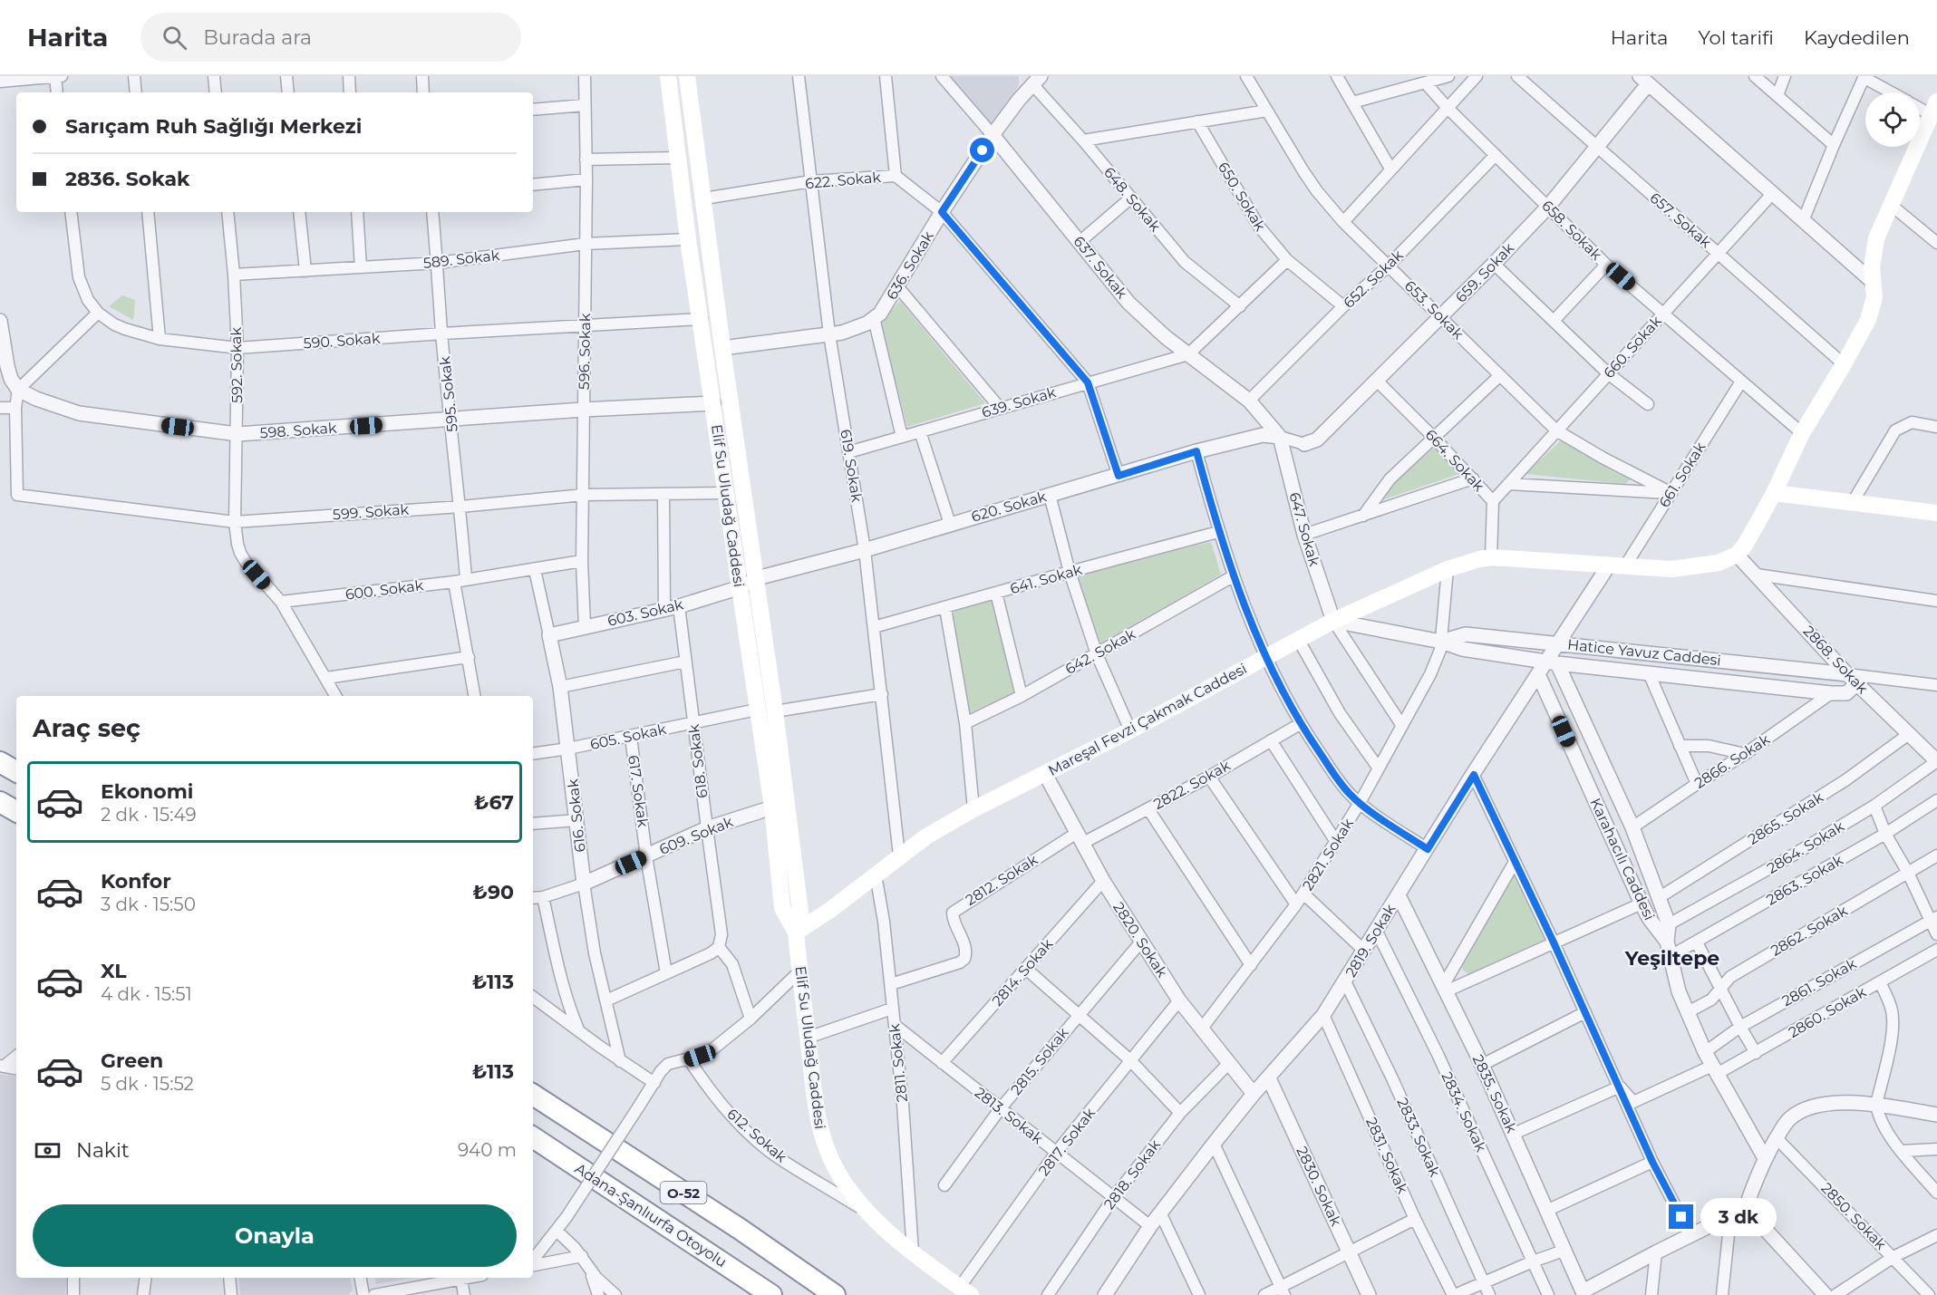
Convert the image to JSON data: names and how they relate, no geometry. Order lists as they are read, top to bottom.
{
  "streets": {
    "highway": ["O-52", "Adana-Şanlıurfa Otoyolu"],
    "main road": ["Elif Su Uludağ Caddesi", "Mareşal Fevzi Çakmak Caddesi"],
    "street": [
      "622. Sokak",
      "650. Sokak",
      "648. Sokak",
      "657. Sokak",
      "658. Sokak",
      "589. Sokak",
      "636. Sokak",
      "637. Sokak",
      "659. Sokak",
      "652. Sokak",
      "653. Sokak",
      "590. Sokak",
      "660. Sokak",
      "596. Sokak",
      "592. Sokak",
      "595. Sokak",
      "639. Sokak",
      "598. Sokak",
      "664. Sokak",
      "619. Sokak",
      "661. Sokak",
      "620. Sokak",
      "599. Sokak",
      "647. Sokak",
      "641. Sokak",
      "600. Sokak",
      "603. Sokak",
      "642. Sokak",
      "Hatice Yavuz Caddesi",
      "2868. Sokak",
      "605. Sokak",
      "618. Sokak",
      "2866. Sokak",
      "2822. Sokak",
      "617. Sokak",
      "616. Sokak",
      "2865. Sokak",
      "609. Sokak",
      "2864. Sokak",
      "2821. Sokak",
      "Karahacılı Caddesi",
      "2812. Sokak",
      "2863. Sokak",
      "2862. Sokak",
      "2820. Sokak",
      "2819. Sokak",
      "2814. Sokak",
      "2861. Sokak",
      "2860. Sokak",
      "2815. Sokak",
      "2811. Sokak",
      "2835. Sokak",
      "2834. Sokak",
      "2813. Sokak",
      "612. Sokak",
      "2833. Sokak",
      "2817. Sokak",
      "2831. Sokak",
      "2818. Sokak",
      "2830. Sokak",
      "2850. Sokak"
    ]
  },
  "crossings": [
    ["622. Sokak", "636. Sokak"],
    ["622. Sokak", "639. Sokak"],
    ["622. Sokak", "619. Sokak"],
    ["622. Sokak", "Elif Su Uludağ Caddesi"],
    ["622. Sokak", "620. Sokak"],
    ["650. Sokak", "652. Sokak"],
    ["648. Sokak", "636. Sokak"],
    ["657. Sokak", "659. Sokak"],
    ["657. Sokak", "660. Sokak"],
    ["658. Sokak", "659. Sokak"],
    ["658. Sokak", "652. Sokak"],
    ["658. Sokak", "660. Sokak"],
    ["658. Sokak", "661. Sokak"],
    ["589. Sokak", "596. Sokak"],
    ["589. Sokak", "592. Sokak"],
    ["589. Sokak", "595. Sokak"],
    ["589. Sokak", "Elif Su Uludağ Caddesi"],
    ["636. Sokak", "637. Sokak"],
    ["636. Sokak", "619. Sokak"],
    ["636. Sokak", "Elif Su Uludağ Caddesi"],
    ["637. Sokak", "652. Sokak"],
    ["637. Sokak", "639. Sokak"],
    ["637. Sokak", "620. Sokak"],
    ["637. Sokak", "647. Sokak"],
    ["659. Sokak", "653. Sokak"],
    ["659. Sokak", "664. Sokak"],
    ["652. Sokak", "653. Sokak"],
    ["653. Sokak", "660. Sokak"],
    ["653. Sokak", "661. Sokak"],
    ["590. Sokak", "596. Sokak"],
    ["590. Sokak", "592. Sokak"],
    ["590. Sokak", "595. Sokak"],
    ["590. Sokak", "Elif Su Uludağ Caddesi"],
    ["660. Sokak", "664. Sokak"],
    ["596. Sokak", "598. Sokak"],
    ["596. Sokak", "599. Sokak"],
    ["596. Sokak", "600. Sokak"],
    ["596. Sokak", "603. Sokak"],
    ["592. Sokak", "598. Sokak"],
    ["592. Sokak", "599. Sokak"],
    ["595. Sokak", "598. Sokak"],
    ["595. Sokak", "599. Sokak"],
    ["595. Sokak", "600. Sokak"],
    ["639. Sokak", "619. Sokak"],
    ["598. Sokak", "Elif Su Uludağ Caddesi"],
    ["664. Sokak", "Mareşal Fevzi Çakmak Caddesi"],
    ["619. Sokak", "620. Sokak"],
    ["619. Sokak", "641. Sokak"],
    ["619. Sokak", "Mareşal Fevzi Çakmak Caddesi"],
    ["661. Sokak", "Mareşal Fevzi Çakmak Caddesi"],
    ["661. Sokak", "2819. Sokak"],
    ["Elif Su Uludağ Caddesi", "620. Sokak"],
    ["Elif Su Uludağ Caddesi", "599. Sokak"],
    ["Elif Su Uludağ Caddesi", "603. Sokak"],
    ["Elif Su Uludağ Caddesi", "Mareşal Fevzi Çakmak Caddesi"],
    ["Elif Su Uludağ Caddesi", "605. Sokak"],
    ["Elif Su Uludağ Caddesi", "609. Sokak"],
    ["Elif Su Uludağ Caddesi", "2811. Sokak"],
    ["Elif Su Uludağ Caddesi", "612. Sokak"],
    ["Elif Su Uludağ Caddesi", "2817. Sokak"],
    ["620. Sokak", "647. Sokak"],
    ["620. Sokak", "603. Sokak"],
    ["647. Sokak", "Mareşal Fevzi Çakmak Caddesi"],
    ["600. Sokak", "616. Sokak"],
    ["603. Sokak", "618. Sokak"],
    ["603. Sokak", "616. Sokak"],
    ["Hatice Yavuz Caddesi", "2868. Sokak"],
    ["Hatice Yavuz Caddesi", "2821. Sokak"],
    ["Hatice Yavuz Caddesi", "2819. Sokak"],
    ["2868. Sokak", "Mareşal Fevzi Çakmak Caddesi"],
    ["2868. Sokak", "2865. Sokak"],
    ["2868. Sokak", "2864. Sokak"],
    ["Mareşal Fevzi Çakmak Caddesi", "2821. Sokak"],
    ["Mareşal Fevzi Çakmak Caddesi", "2820. Sokak"],
    ["Mareşal Fevzi Çakmak Caddesi", "2819. Sokak"],
    ["Mareşal Fevzi Çakmak Caddesi", "2811. Sokak"],
    ["605. Sokak", "618. Sokak"],
    ["605. Sokak", "617. Sokak"],
    ["605. Sokak", "616. Sokak"],
    ["618. Sokak", "609. Sokak"],
    ["2822. Sokak", "2812. Sokak"],
    ["2822. Sokak", "2820. Sokak"],
    ["617. Sokak", "609. Sokak"],
    ["616. Sokak", "609. Sokak"],
    ["2821. Sokak", "2820. Sokak"],
    ["Karahacılı Caddesi", "2863. Sokak"],
    ["Karahacılı Caddesi", "2862. Sokak"],
    ["Karahacılı Caddesi", "2819. Sokak"],
    ["Karahacılı Caddesi", "2861. Sokak"],
    ["Karahacılı Caddesi", "2860. Sokak"],
    ["2812. Sokak", "2820. Sokak"],
    ["2812. Sokak", "2811. Sokak"],
    ["2820. Sokak", "2819. Sokak"],
    ["2820. Sokak", "2814. Sokak"],
    ["2820. Sokak", "2815. Sokak"],
    ["2820. Sokak", "2817. Sokak"],
    ["2820. Sokak", "2818. Sokak"],
    ["2819. Sokak", "2835. Sokak"],
    ["2819. Sokak", "2834. Sokak"],
    ["2819. Sokak", "2813. Sokak"],
    ["2819. Sokak", "2833. Sokak"],
    ["2819. Sokak", "2831. Sokak"],
    ["2819. Sokak", "2830. Sokak"],
    ["2814. Sokak", "2813. Sokak"],
    ["2815. Sokak", "2813. Sokak"],
    ["2811. Sokak", "2813. Sokak"],
    ["2813. Sokak", "2817. Sokak"],
    ["2813. Sokak", "2818. Sokak"]
  ],
  "districts": ["Yeşiltepe"],
  "page": {
    "header": "Harita",
    "search": "Burada ara",
    "nav": ["Harita", "Yol tarifi", "Kaydedilen"],
    "banner": ["Sarıçam Ruh Sağlığı Merkezi", "2836. Sokak"],
    "heading": "Araç seç",
    "list": [
      {
        "name": "Ekonomi",
        "note": "2 dk · 15:49",
        "value": "₺67"
      },
      {
        "name": "Konfor",
        "note": "3 dk · 15:50",
        "value": "₺90"
      },
      {
        "name": "XL",
        "note": "4 dk · 15:51",
        "value": "₺113"
      },
      {
        "name": "Green",
        "note": "5 dk · 15:52",
        "value": "₺113"
      }
    ],
    "pay": ["Nakit", "940 m"],
    "buttons": "Onayla",
    "bubble": "3 dk"
  }
}
